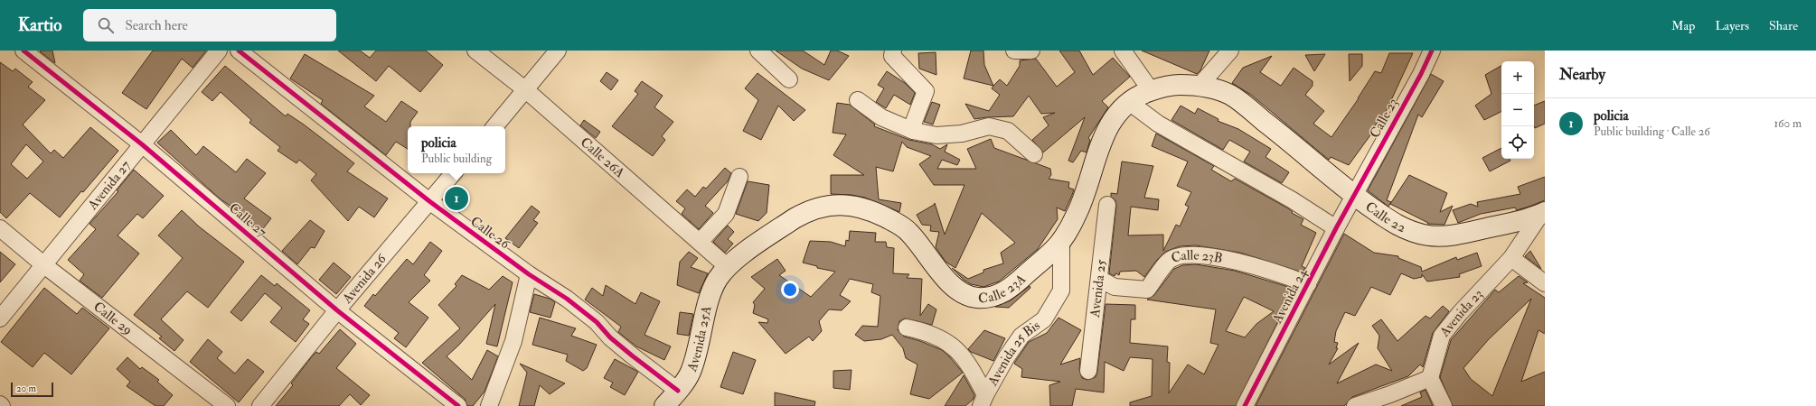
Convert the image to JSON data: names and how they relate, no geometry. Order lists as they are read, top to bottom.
{
  "streets": {
    "main road": ["Calle 22", "Calle 23A", "Avenida 25A"],
    "street": [
      "Calle 23",
      "Calle 26A",
      "Avenida 27",
      "Calle 27",
      "Calle 26",
      "Calle 23B",
      "Avenida 26",
      "Avenida 25",
      "Avenida 24",
      "Avenida 23",
      "Calle 29",
      "Avenida 25 Bis"
    ]
  },
  "crossings": [
    ["Calle 23", "Calle 22"],
    ["Calle 23", "Avenida 24"],
    ["Calle 26A", "Calle 23A"],
    ["Calle 26A", "Avenida 25A"],
    ["Avenida 27", "Calle 27"],
    ["Avenida 27", "Calle 29"],
    ["Calle 22", "Calle 23A"],
    ["Calle 22", "Avenida 24"],
    ["Calle 27", "Avenida 26"],
    ["Calle 26", "Avenida 26"],
    ["Calle 26", "Avenida 25A"],
    ["Calle 23B", "Avenida 25"],
    ["Calle 23B", "Avenida 24"],
    ["Calle 23A", "Avenida 25A"],
    ["Calle 23A", "Avenida 25 Bis"]
  ],
  "scale_bar": "20 m",
  "page": {
    "header": "Kartio",
    "search": "Search here",
    "nav": ["Map", "Layers", "Share"],
    "heading": "Nearby",
    "map_buttons": ["+", "−"],
    "list": [
      {
        "mark": "1",
        "name": "policia",
        "note": "Public building · Calle 26",
        "value": "160 m"
      }
    ],
    "popup": ["policia", "Public building"],
    "pins": "1",
    "scale": "20 m"
  }
}
